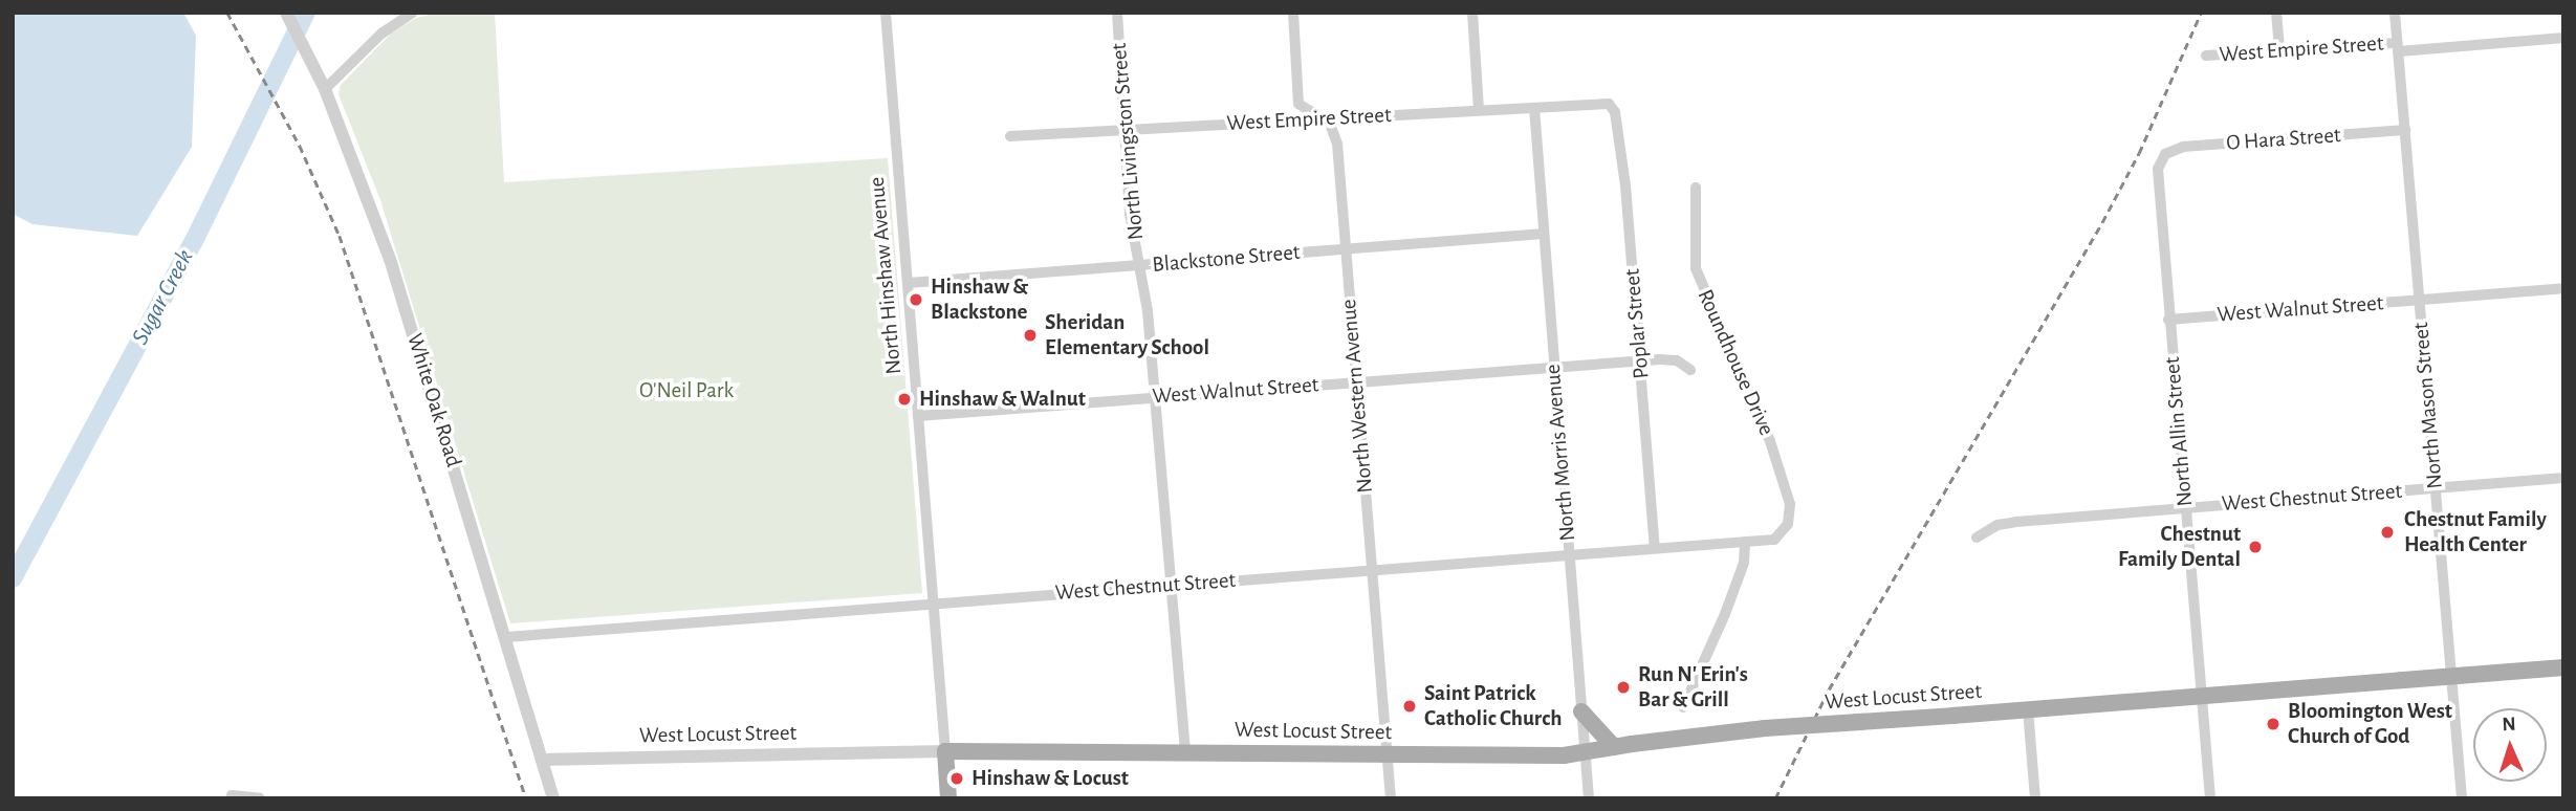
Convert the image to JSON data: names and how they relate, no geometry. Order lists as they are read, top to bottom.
{
  "streets": {
    "main road": ["North Hinshaw Avenue", "West Locust Street"],
    "street": [
      "West Empire Street",
      "O Hara Street",
      "North Livingston Street",
      "Blackstone Street",
      "West Walnut Street",
      "Poplar Street",
      "Roundhouse Drive",
      "North Western Avenue",
      "White Oak Road",
      "North Mason Street",
      "North Allin Street",
      "North Morris Avenue",
      "West Chestnut Street"
    ]
  },
  "crossings": [
    ["West Empire Street", "North Livingston Street"],
    ["West Empire Street", "Poplar Street"],
    ["West Empire Street", "North Western Avenue"],
    ["West Empire Street", "North Mason Street"],
    ["West Empire Street", "North Morris Avenue"],
    ["O Hara Street", "North Mason Street"],
    ["O Hara Street", "North Allin Street"],
    ["North Livingston Street", "Blackstone Street"],
    ["North Livingston Street", "West Walnut Street"],
    ["North Livingston Street", "West Chestnut Street"],
    ["North Livingston Street", "West Locust Street"],
    ["Blackstone Street", "North Hinshaw Avenue"],
    ["Blackstone Street", "North Western Avenue"],
    ["Blackstone Street", "North Morris Avenue"],
    ["North Hinshaw Avenue", "West Walnut Street"],
    ["North Hinshaw Avenue", "West Chestnut Street"],
    ["North Hinshaw Avenue", "West Locust Street"],
    ["West Walnut Street", "Poplar Street"],
    ["West Walnut Street", "North Western Avenue"],
    ["West Walnut Street", "North Mason Street"],
    ["West Walnut Street", "North Allin Street"],
    ["West Walnut Street", "North Morris Avenue"],
    ["Poplar Street", "West Chestnut Street"],
    ["Roundhouse Drive", "West Chestnut Street"],
    ["North Western Avenue", "West Chestnut Street"],
    ["North Western Avenue", "West Locust Street"],
    ["White Oak Road", "West Chestnut Street"],
    ["White Oak Road", "West Locust Street"],
    ["North Mason Street", "West Chestnut Street"],
    ["North Mason Street", "West Locust Street"],
    ["North Allin Street", "West Chestnut Street"],
    ["North Allin Street", "West Locust Street"],
    ["North Morris Avenue", "West Chestnut Street"],
    ["North Morris Avenue", "West Locust Street"]
  ],
  "water": ["Sugar Creek"],
  "parks": ["O'Neil Park"],
  "places": [
    "Hinshaw & Blackstone",
    "Sheridan Elementary School",
    "Hinshaw & Walnut",
    "Chestnut Family Health Center",
    "Chestnut Family Dental",
    "Run N' Erin's Bar & Grill",
    "Saint Patrick Catholic Church",
    "Bloomington West Church of God",
    "Hinshaw & Locust"
  ],
  "north": "top"
}
